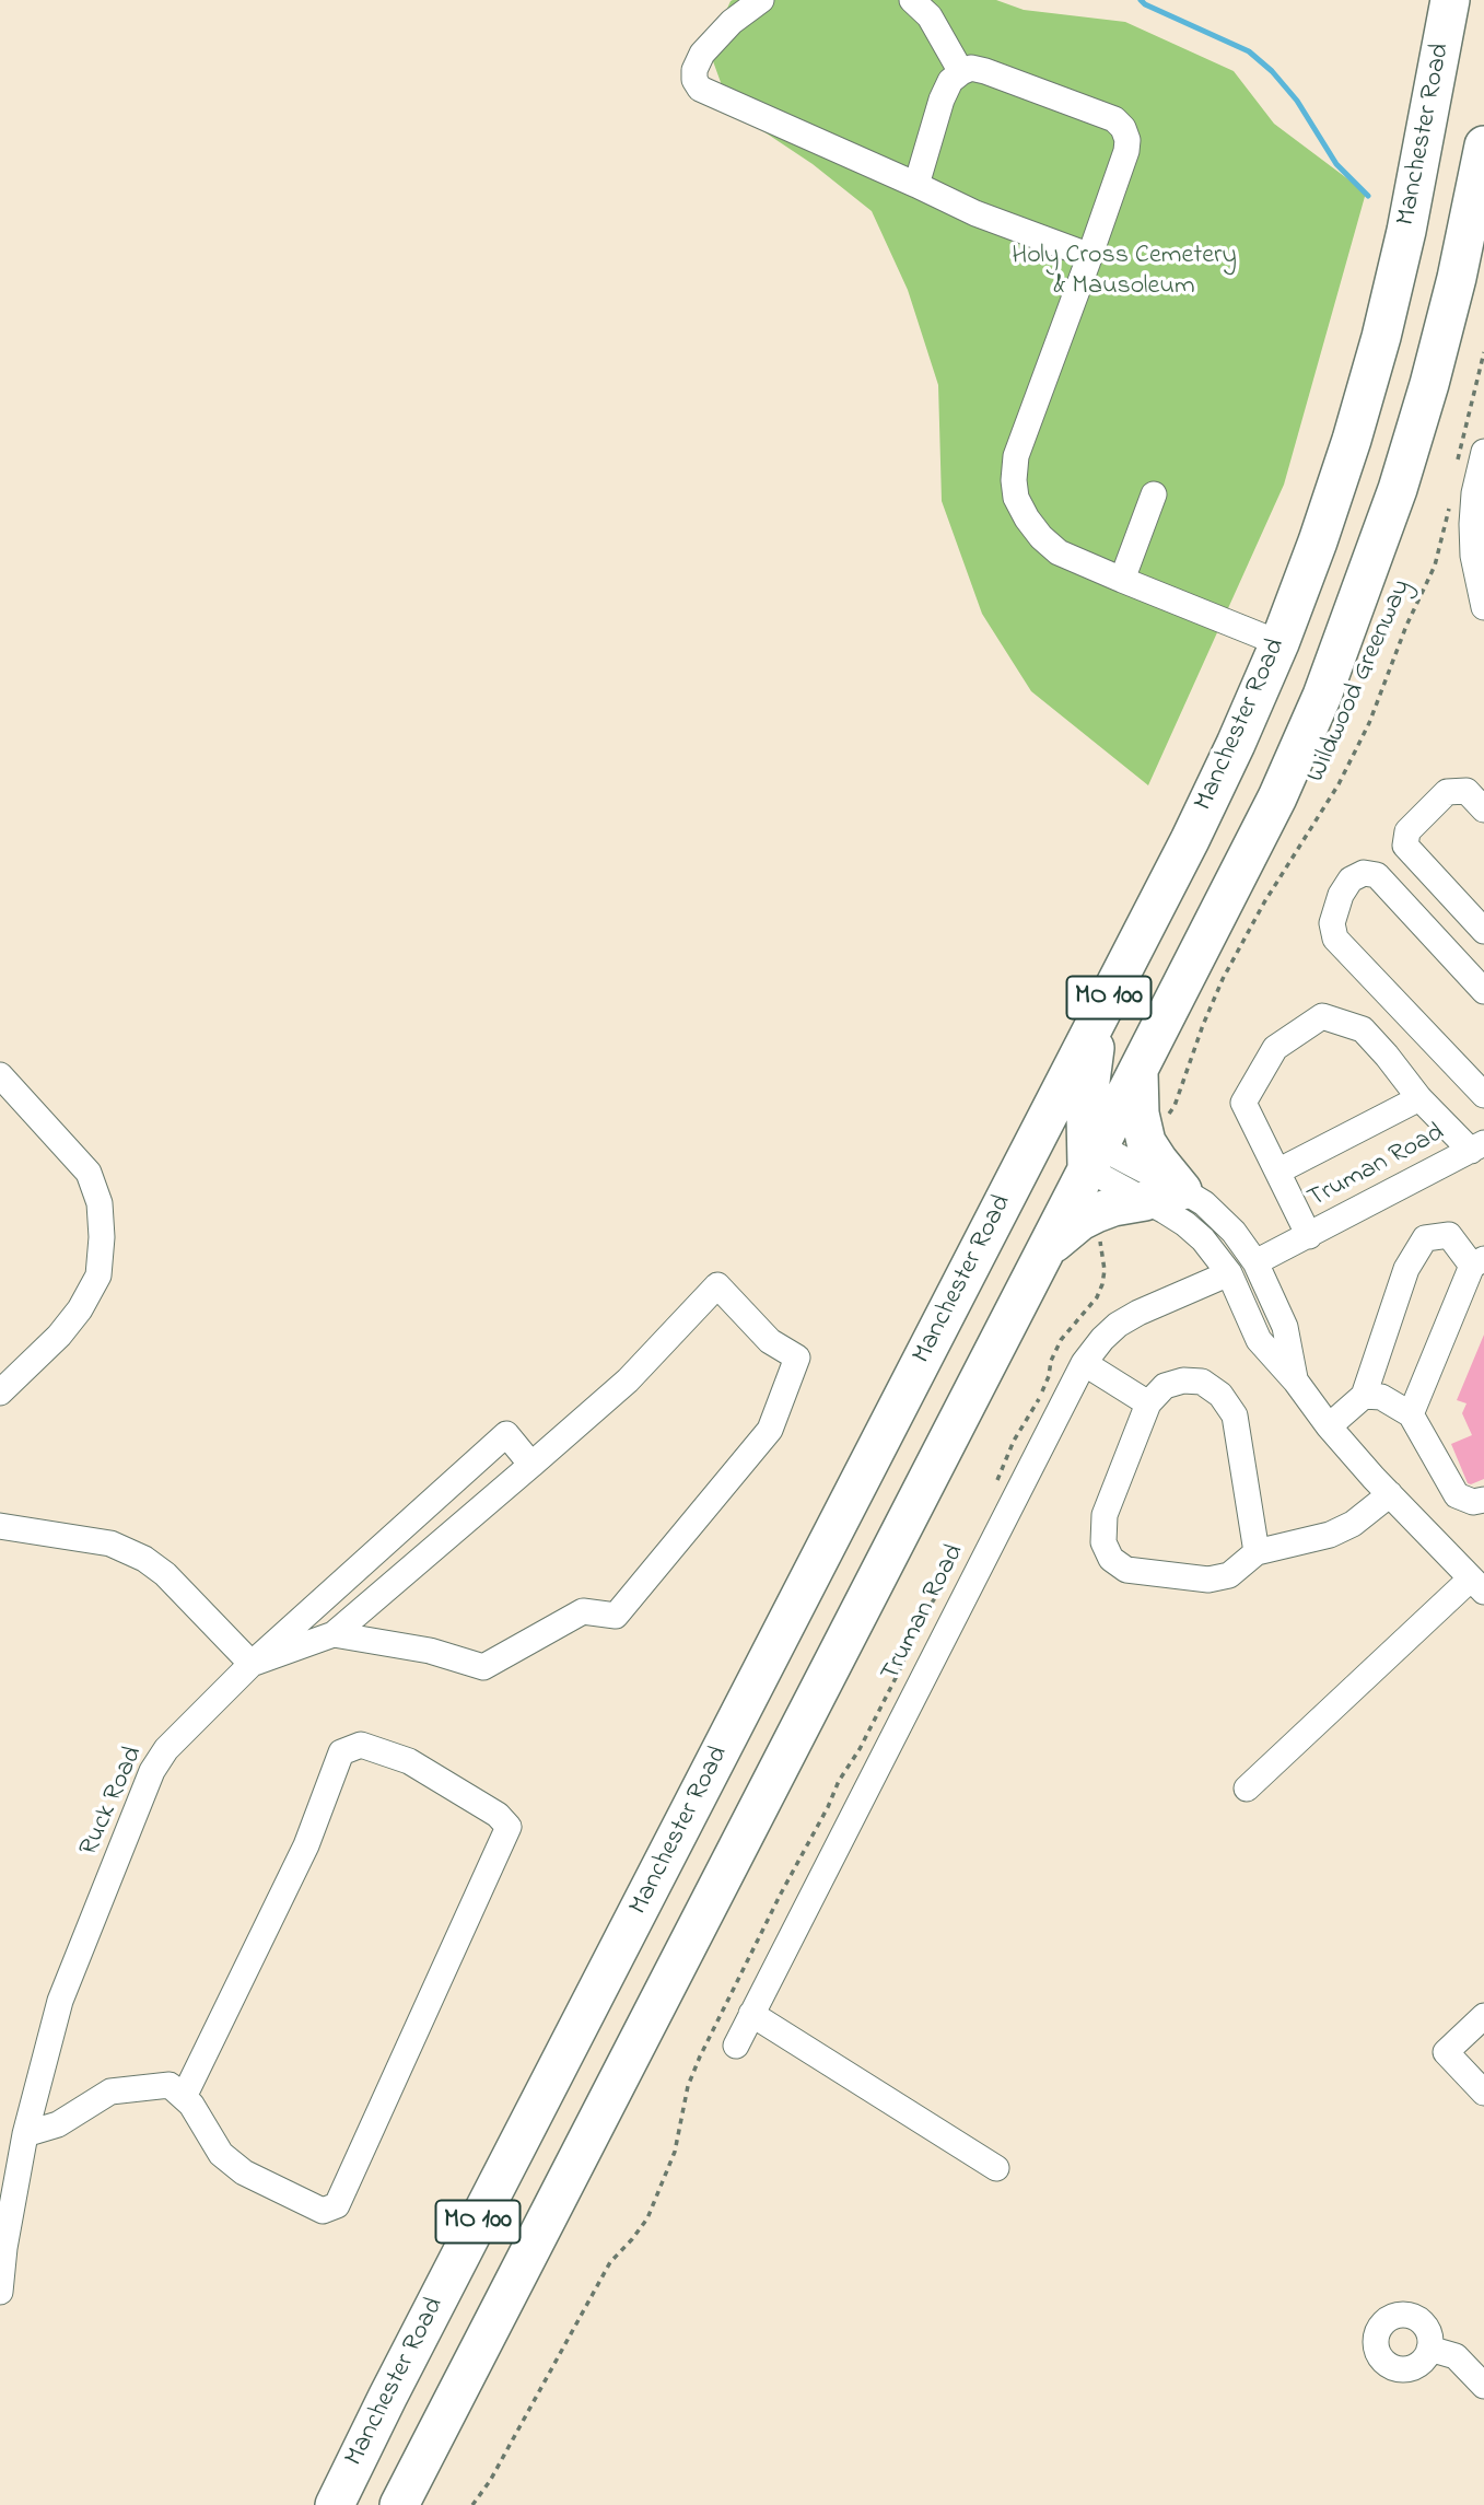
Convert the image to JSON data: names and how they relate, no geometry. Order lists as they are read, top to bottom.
{
  "streets": {
    "highway": ["Manchester Road", "MO 100"],
    "street": ["Truman Road", "Ruck Road"],
    "path": ["Wildwood Greenway"]
  },
  "parks": ["Holy Cross Cemetery & Mausoleum"]
}
